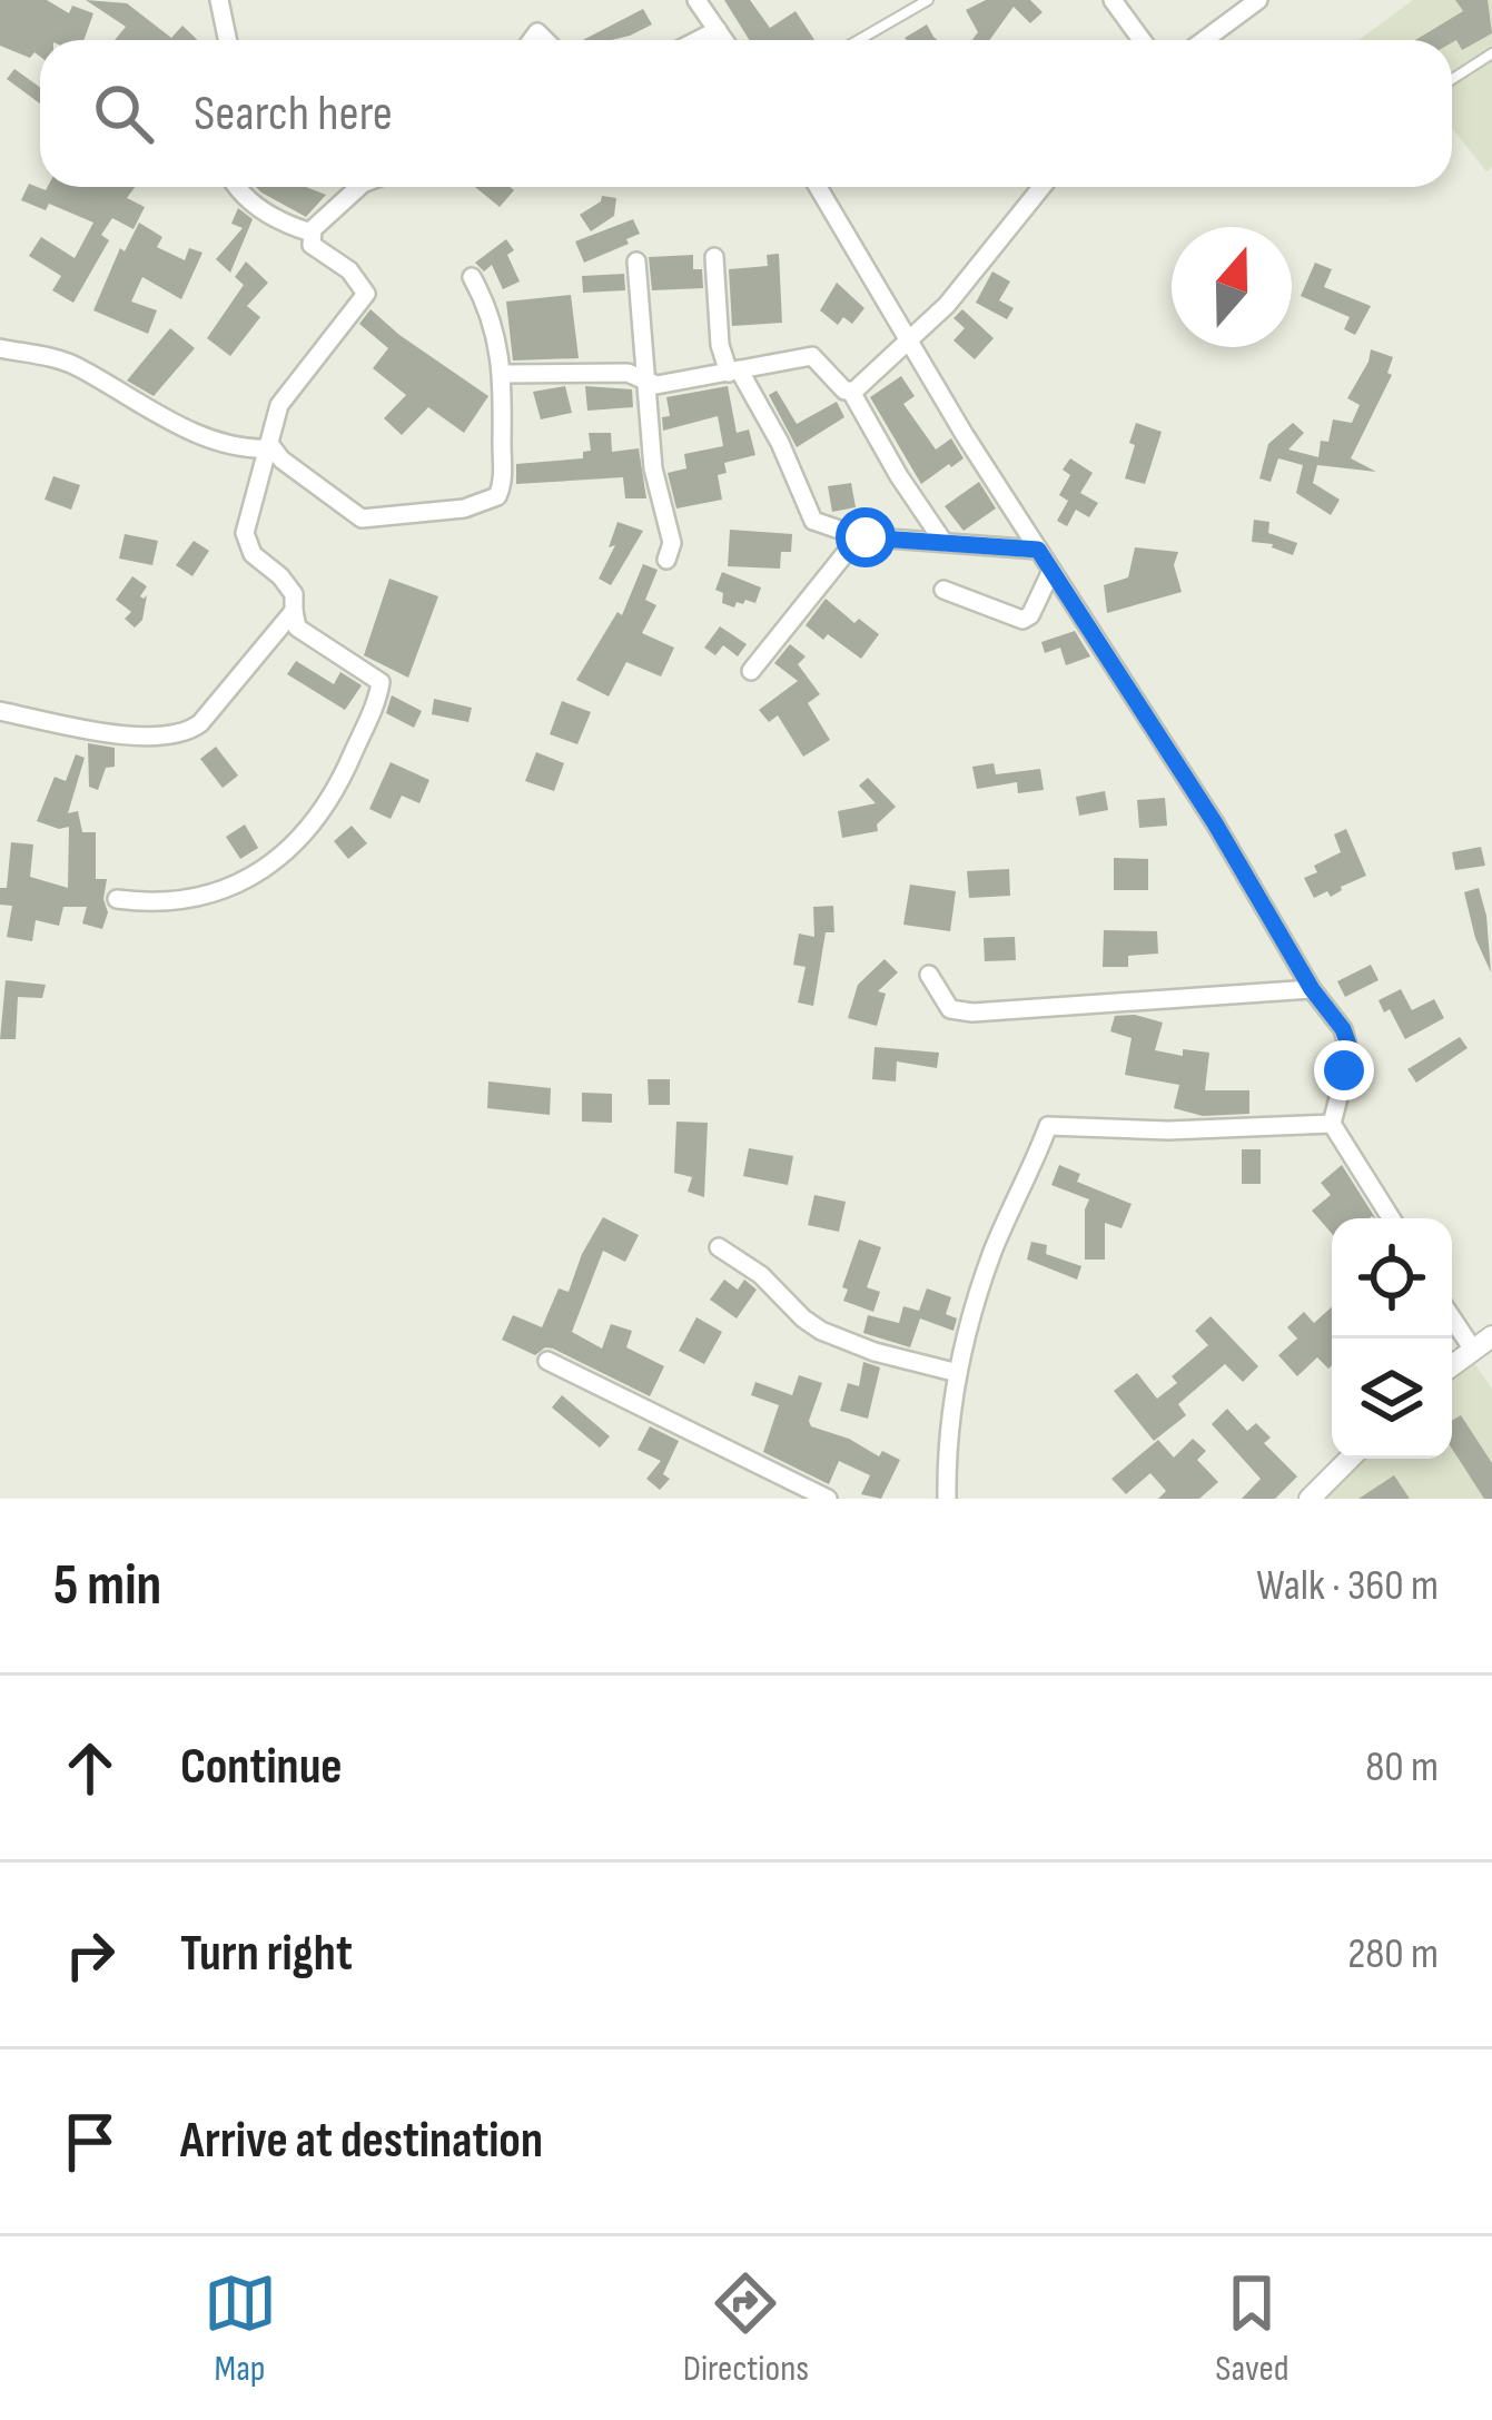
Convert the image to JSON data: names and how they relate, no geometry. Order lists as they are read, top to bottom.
{
  "north": "top",
  "page": {
    "search": "Search here",
    "heading": ["5 min", "Walk · 360 m"],
    "list": [
      ["Continue", "80 m"],
      ["Turn right", "280 m"],
      "Arrive at destination"
    ],
    "nav": ["Map", "Directions", "Saved"]
  }
}
